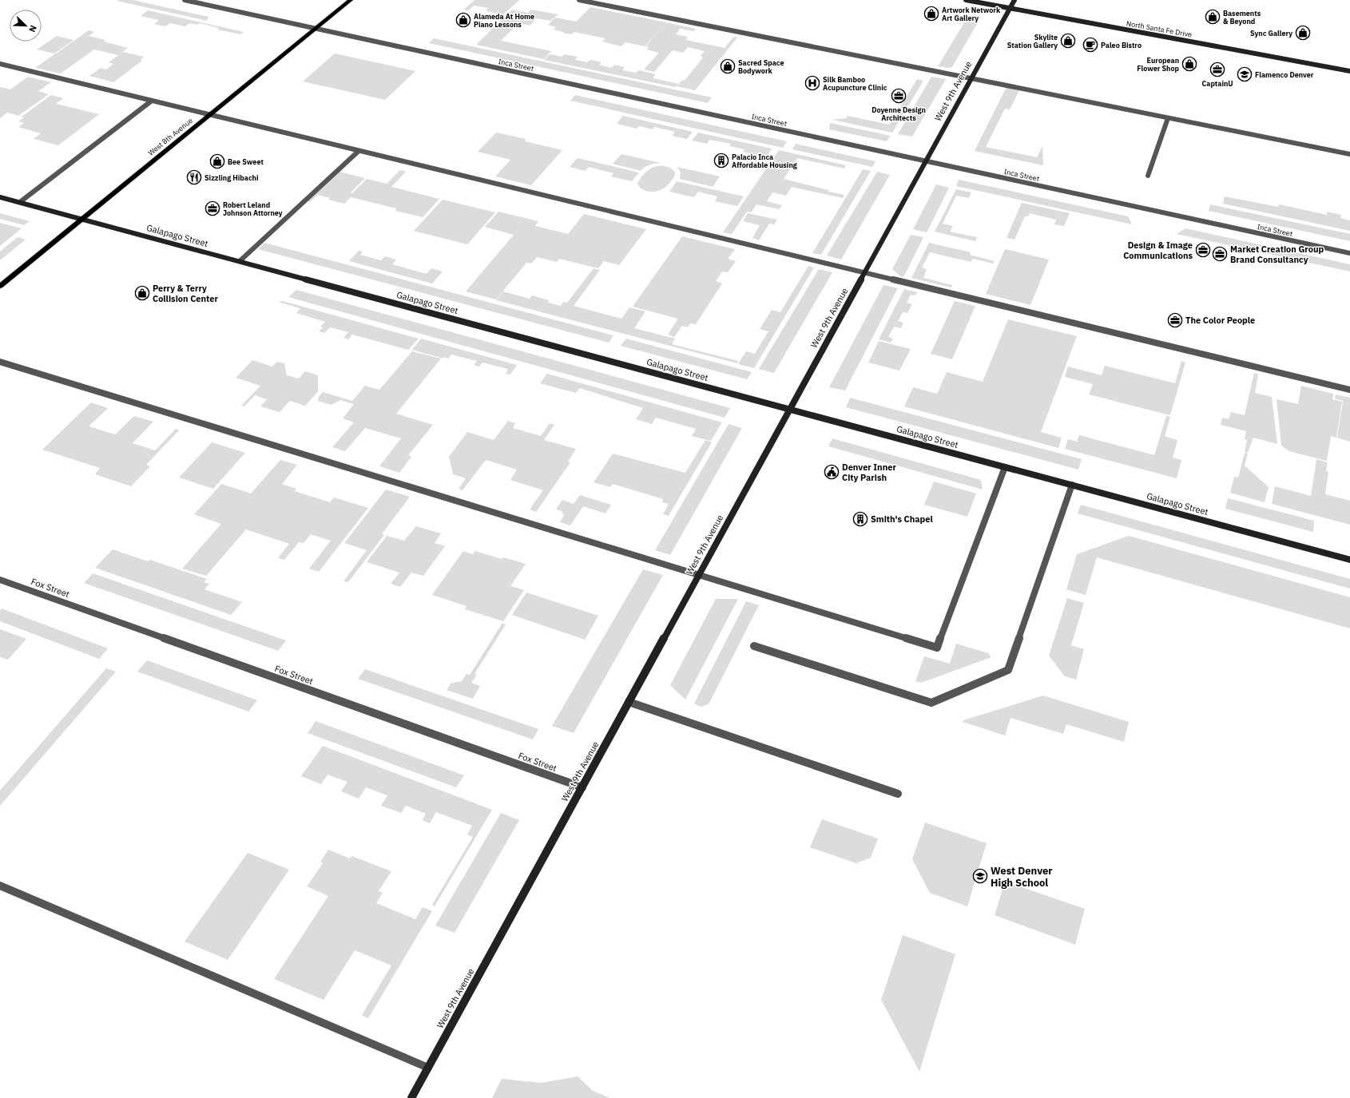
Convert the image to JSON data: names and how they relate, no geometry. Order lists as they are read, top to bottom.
{
  "streets": {
    "main road": ["West 8th Avenue"],
    "street": [
      "North Santa Fe Drive",
      "Inca Street",
      "West 9th Avenue",
      "Galapago Street",
      "Fox Street"
    ]
  },
  "crossings": [
    ["North Santa Fe Drive", "West 9th Avenue"],
    ["Inca Street", "West 9th Avenue"],
    ["Inca Street", "West 8th Avenue"],
    ["West 9th Avenue", "Galapago Street"],
    ["West 9th Avenue", "Fox Street"],
    ["West 8th Avenue", "Galapago Street"]
  ],
  "places": {
    "shop": [
      "Artwork Network Art Gallery",
      "Basements & Beyond",
      "Alameda At Home Piano Lessons",
      "Sync Gallery",
      "Skylite Station Gallery",
      "European Flower Shop",
      "Sacred Space Bodywork",
      "Bee Sweet",
      "Perry & Terry Collision Center"
    ],
    "cafe": ["Paleo Bistro"],
    "office": [
      "CaptainU",
      "Doyenne Design Architects",
      "Robert Leland Johnson Attorney",
      "Design & Image Communications",
      "Market Creation Group Brand Consultancy",
      "The Color People"
    ],
    "school or university": ["Flamenco Denver", "West Denver High School"],
    "hospital": ["Silk Bamboo Acupuncture Clinic"],
    "building": ["Palacio Inca Affordable Housing", "Smith's Chapel"],
    "restaurant": ["Sizzling Hibachi"],
    "public building": ["Denver Inner City Parish"]
  },
  "north": "bottom right"
}
